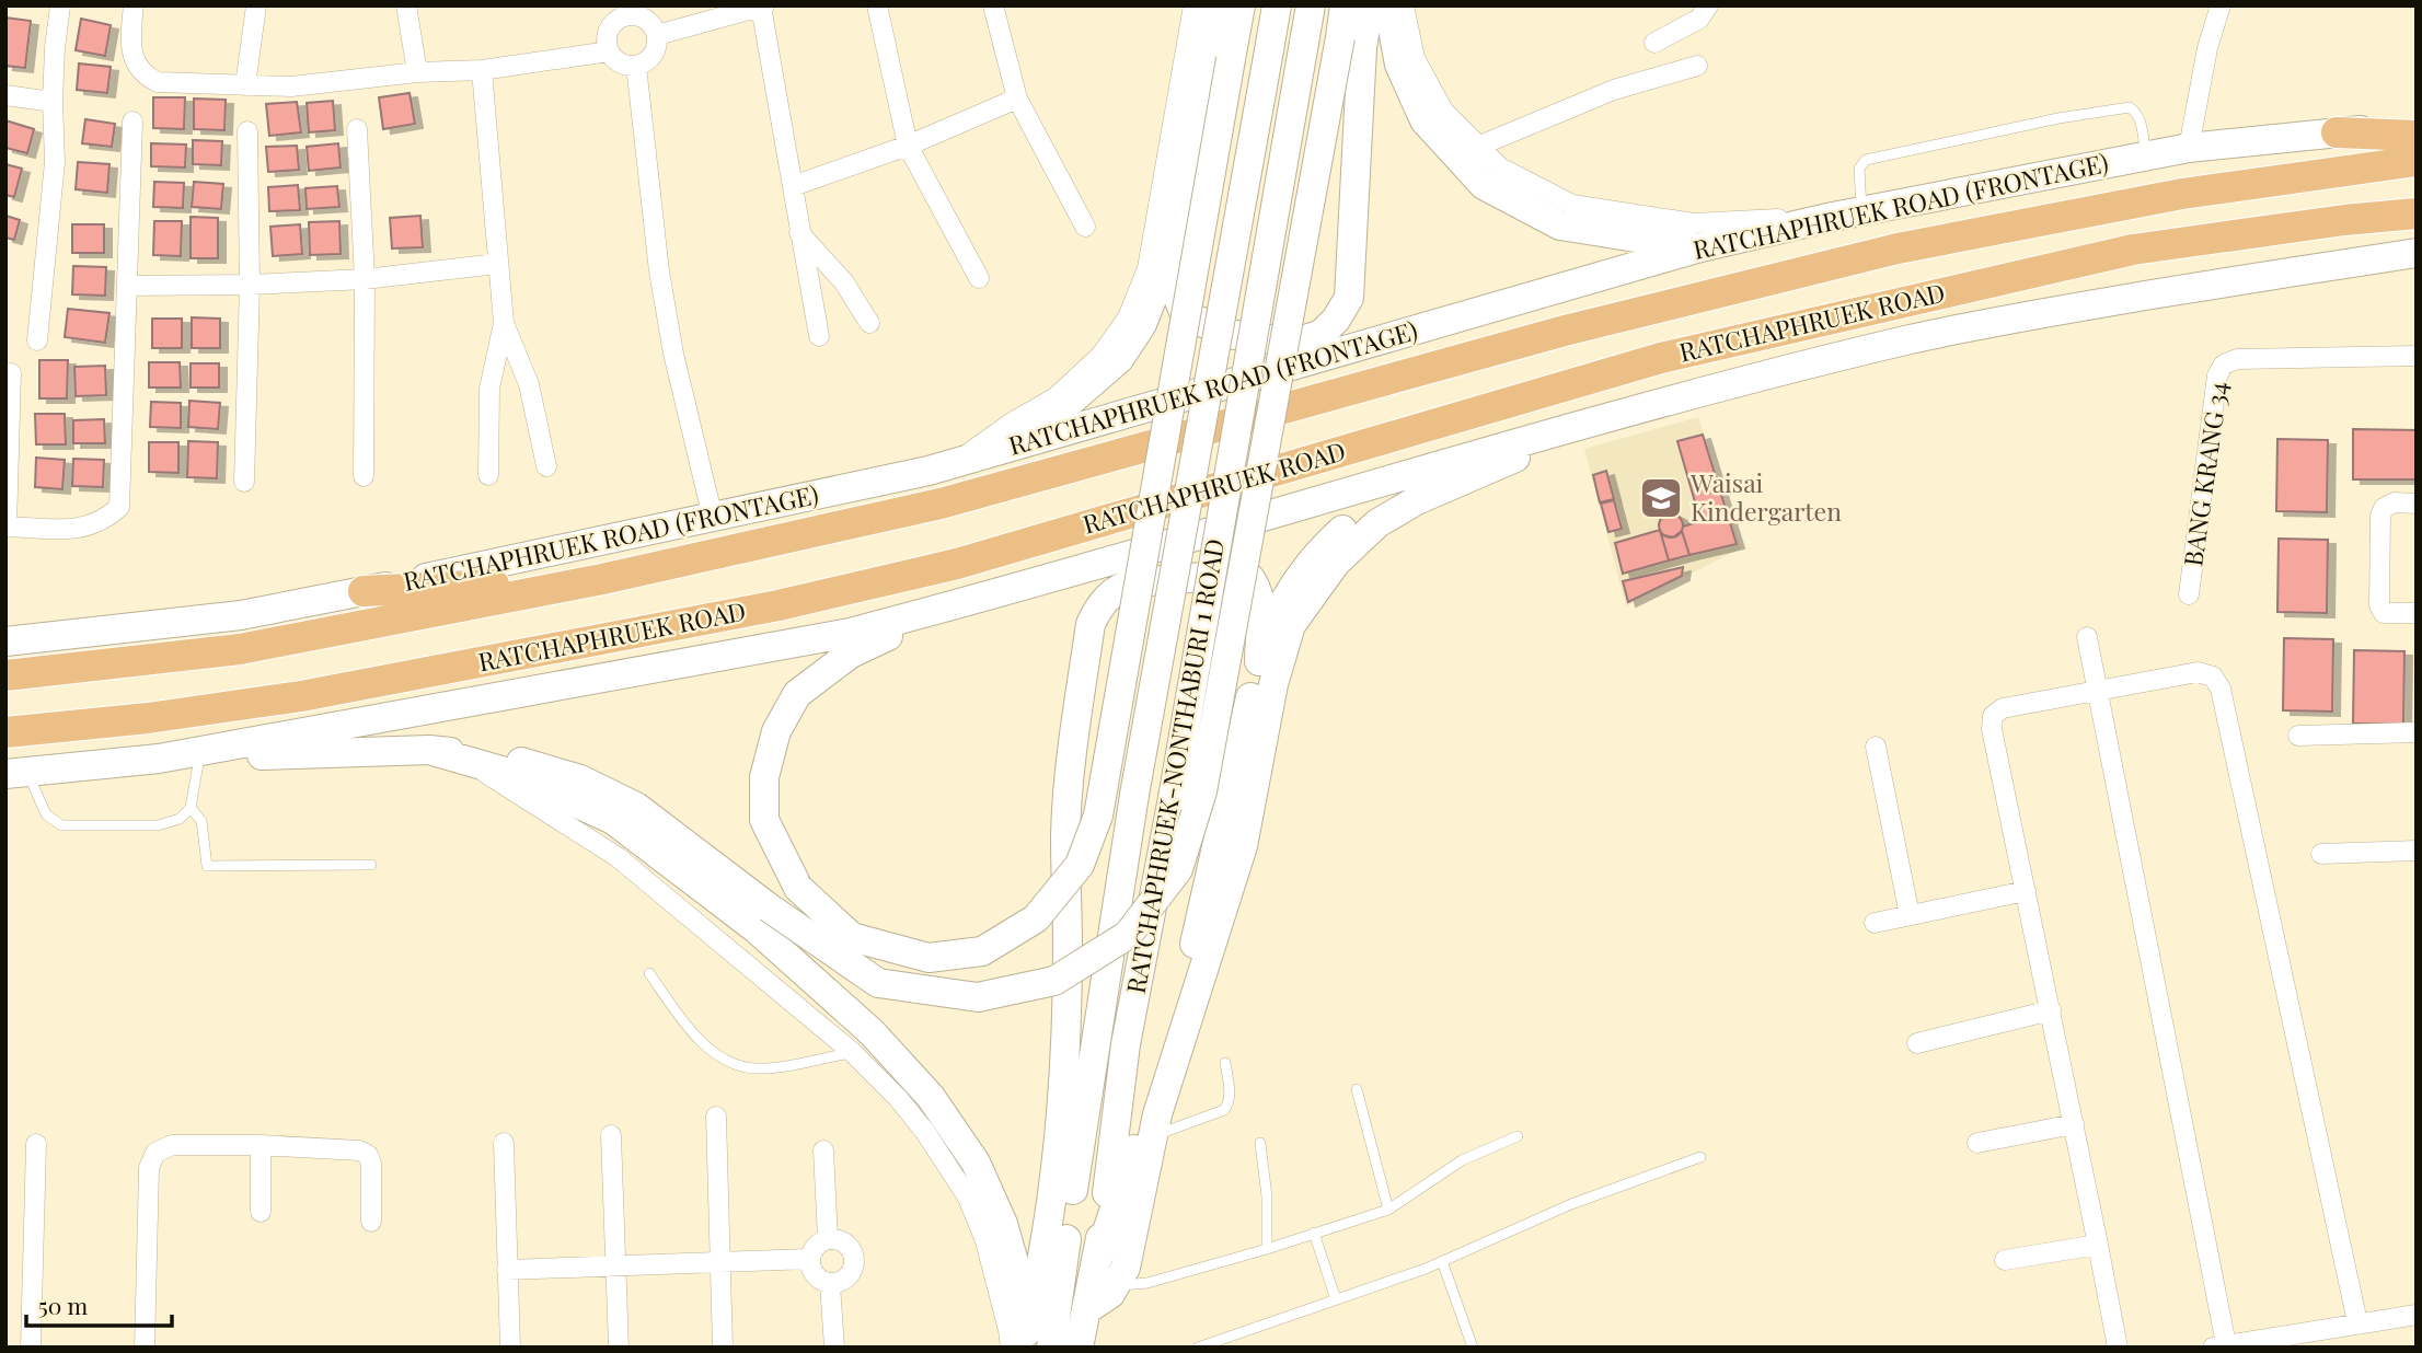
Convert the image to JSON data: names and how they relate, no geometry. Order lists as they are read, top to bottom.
{
  "streets": {
    "main road": ["RATCHAPHRUEK ROAD (FRONTAGE)", "RATCHAPHRUEK ROAD", "RATCHAPHRUEK-NONTHABURI 1 ROAD"],
    "street": ["BANG KRANG 34"]
  },
  "places": {
    "school or university": ["Waisai Kindergarten"]
  },
  "scale_bar": "50 m"
}
